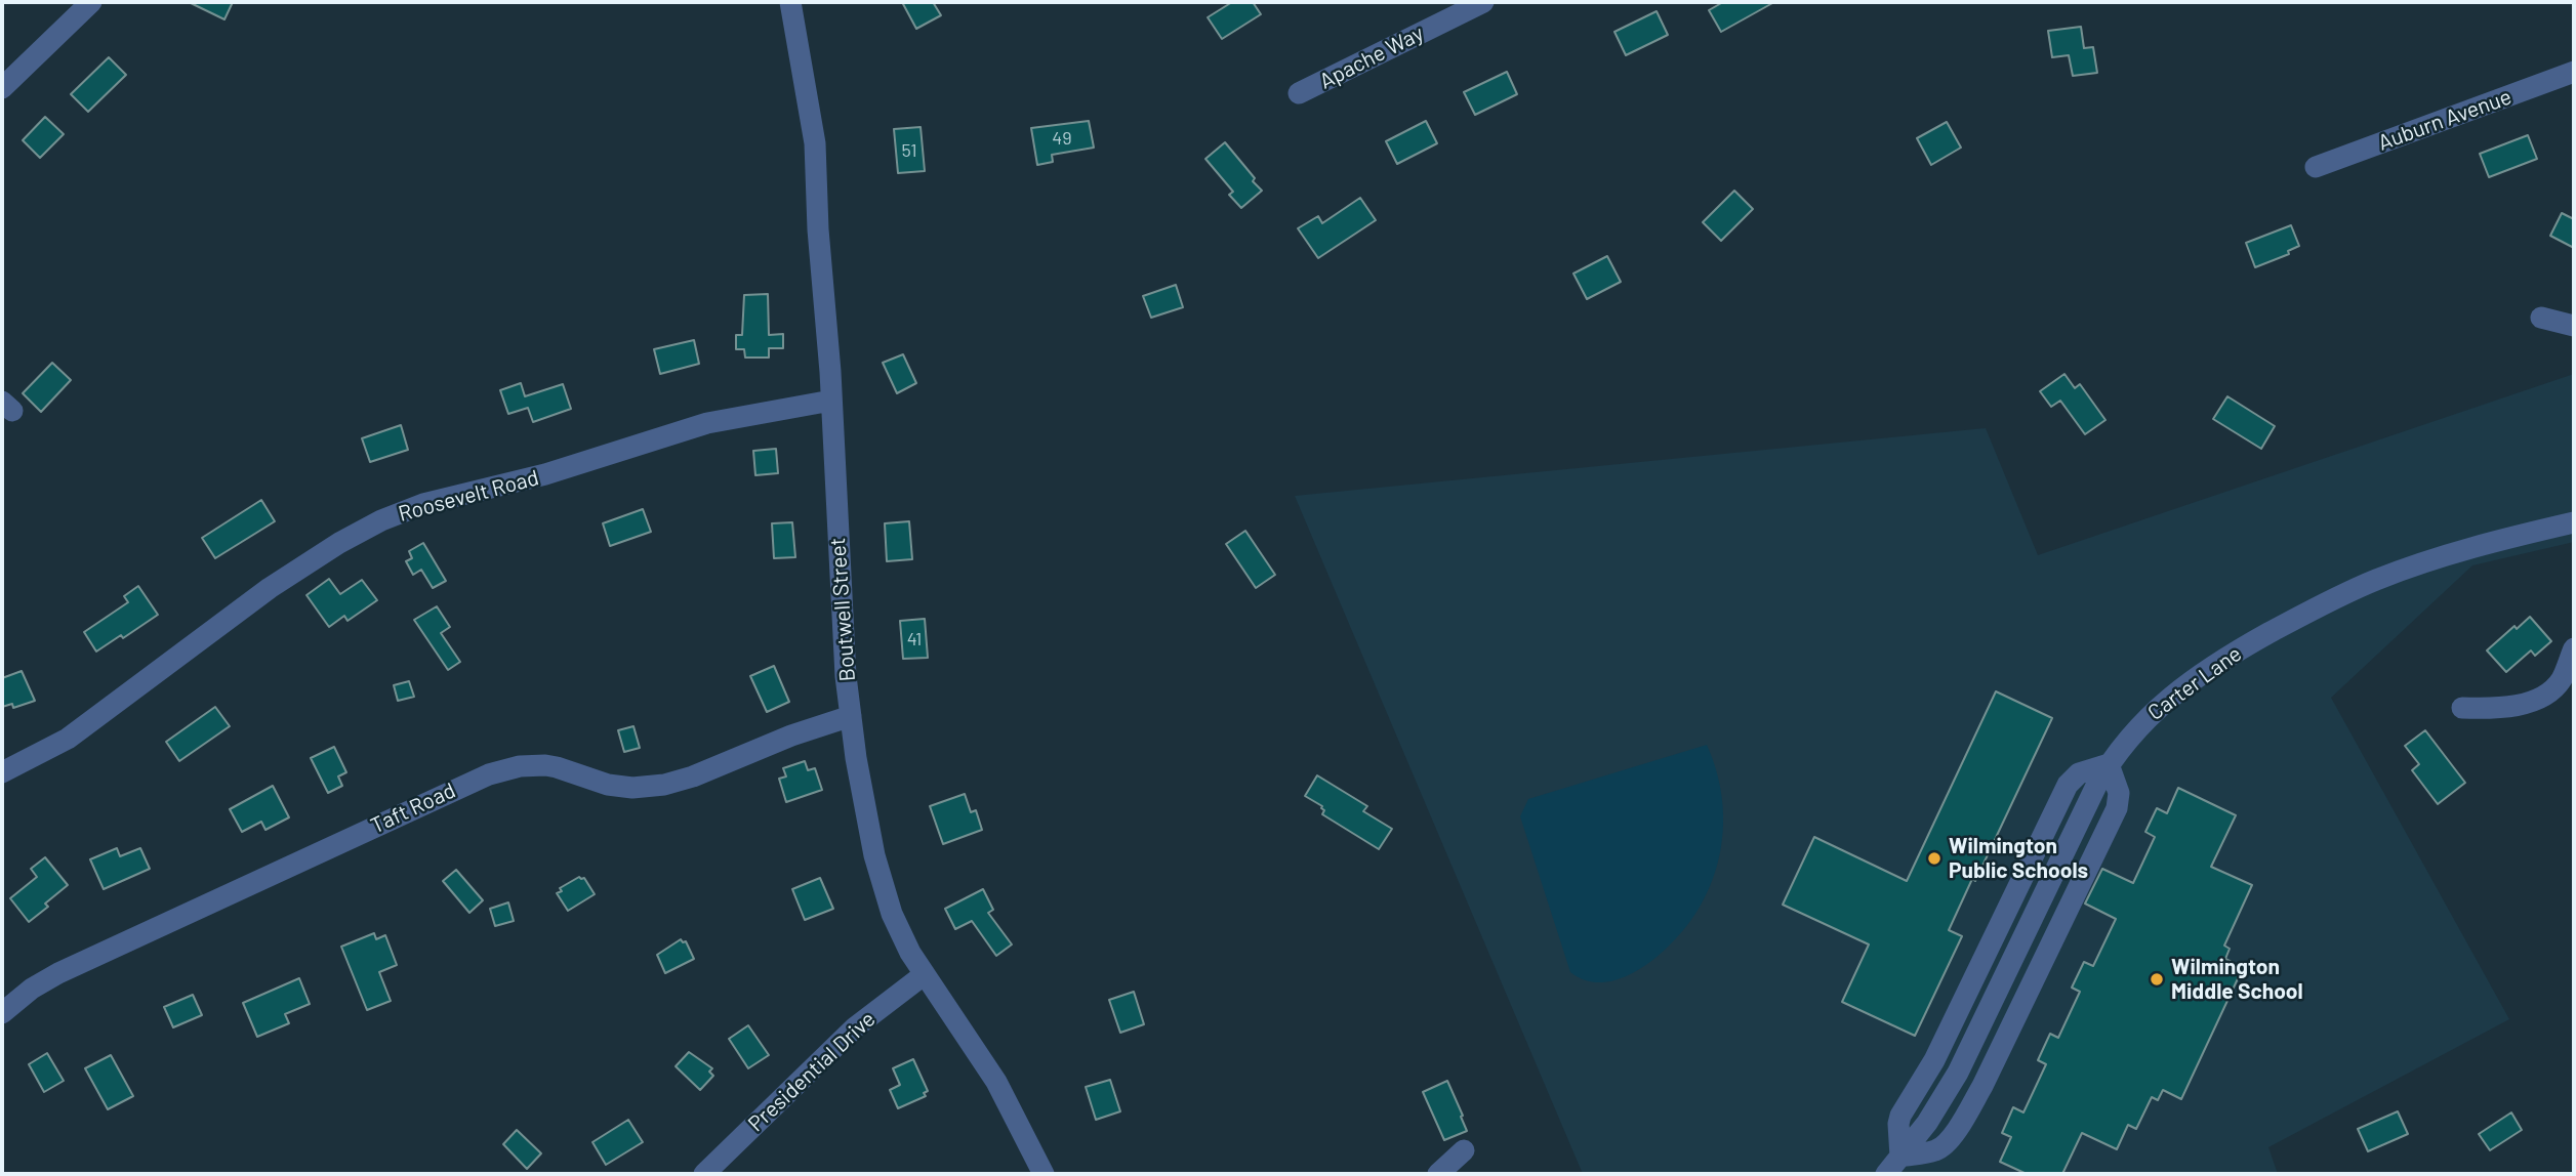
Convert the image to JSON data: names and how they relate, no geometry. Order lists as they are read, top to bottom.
{
  "streets": {
    "street": [
      "Apache Way",
      "Auburn Avenue",
      "Roosevelt Road",
      "Boutwell Street",
      "Carter Lane",
      "Taft Road",
      "Presidential Drive"
    ]
  },
  "crossings": [
    ["Roosevelt Road", "Boutwell Street"],
    ["Boutwell Street", "Taft Road"],
    ["Boutwell Street", "Presidential Drive"]
  ],
  "places": ["Wilmington Public Schools", "Wilmington Middle School"],
  "house_numbers": ["49", "51", "41"]
}
